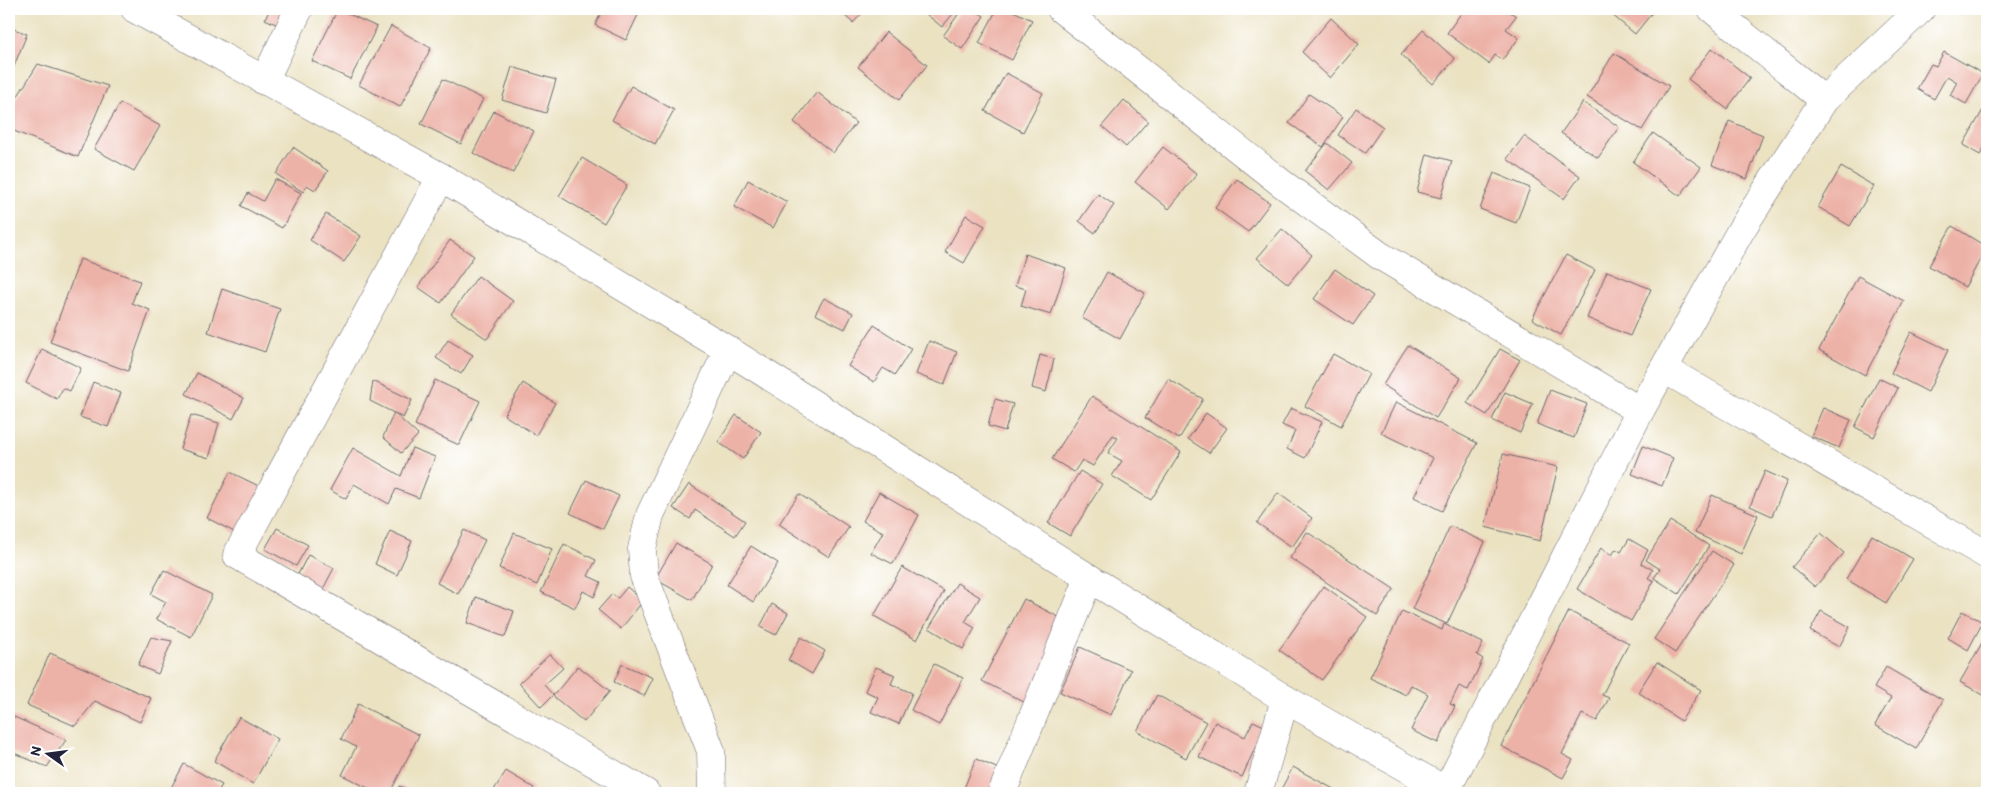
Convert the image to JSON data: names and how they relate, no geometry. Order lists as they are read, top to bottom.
{
  "north": "left"
}
